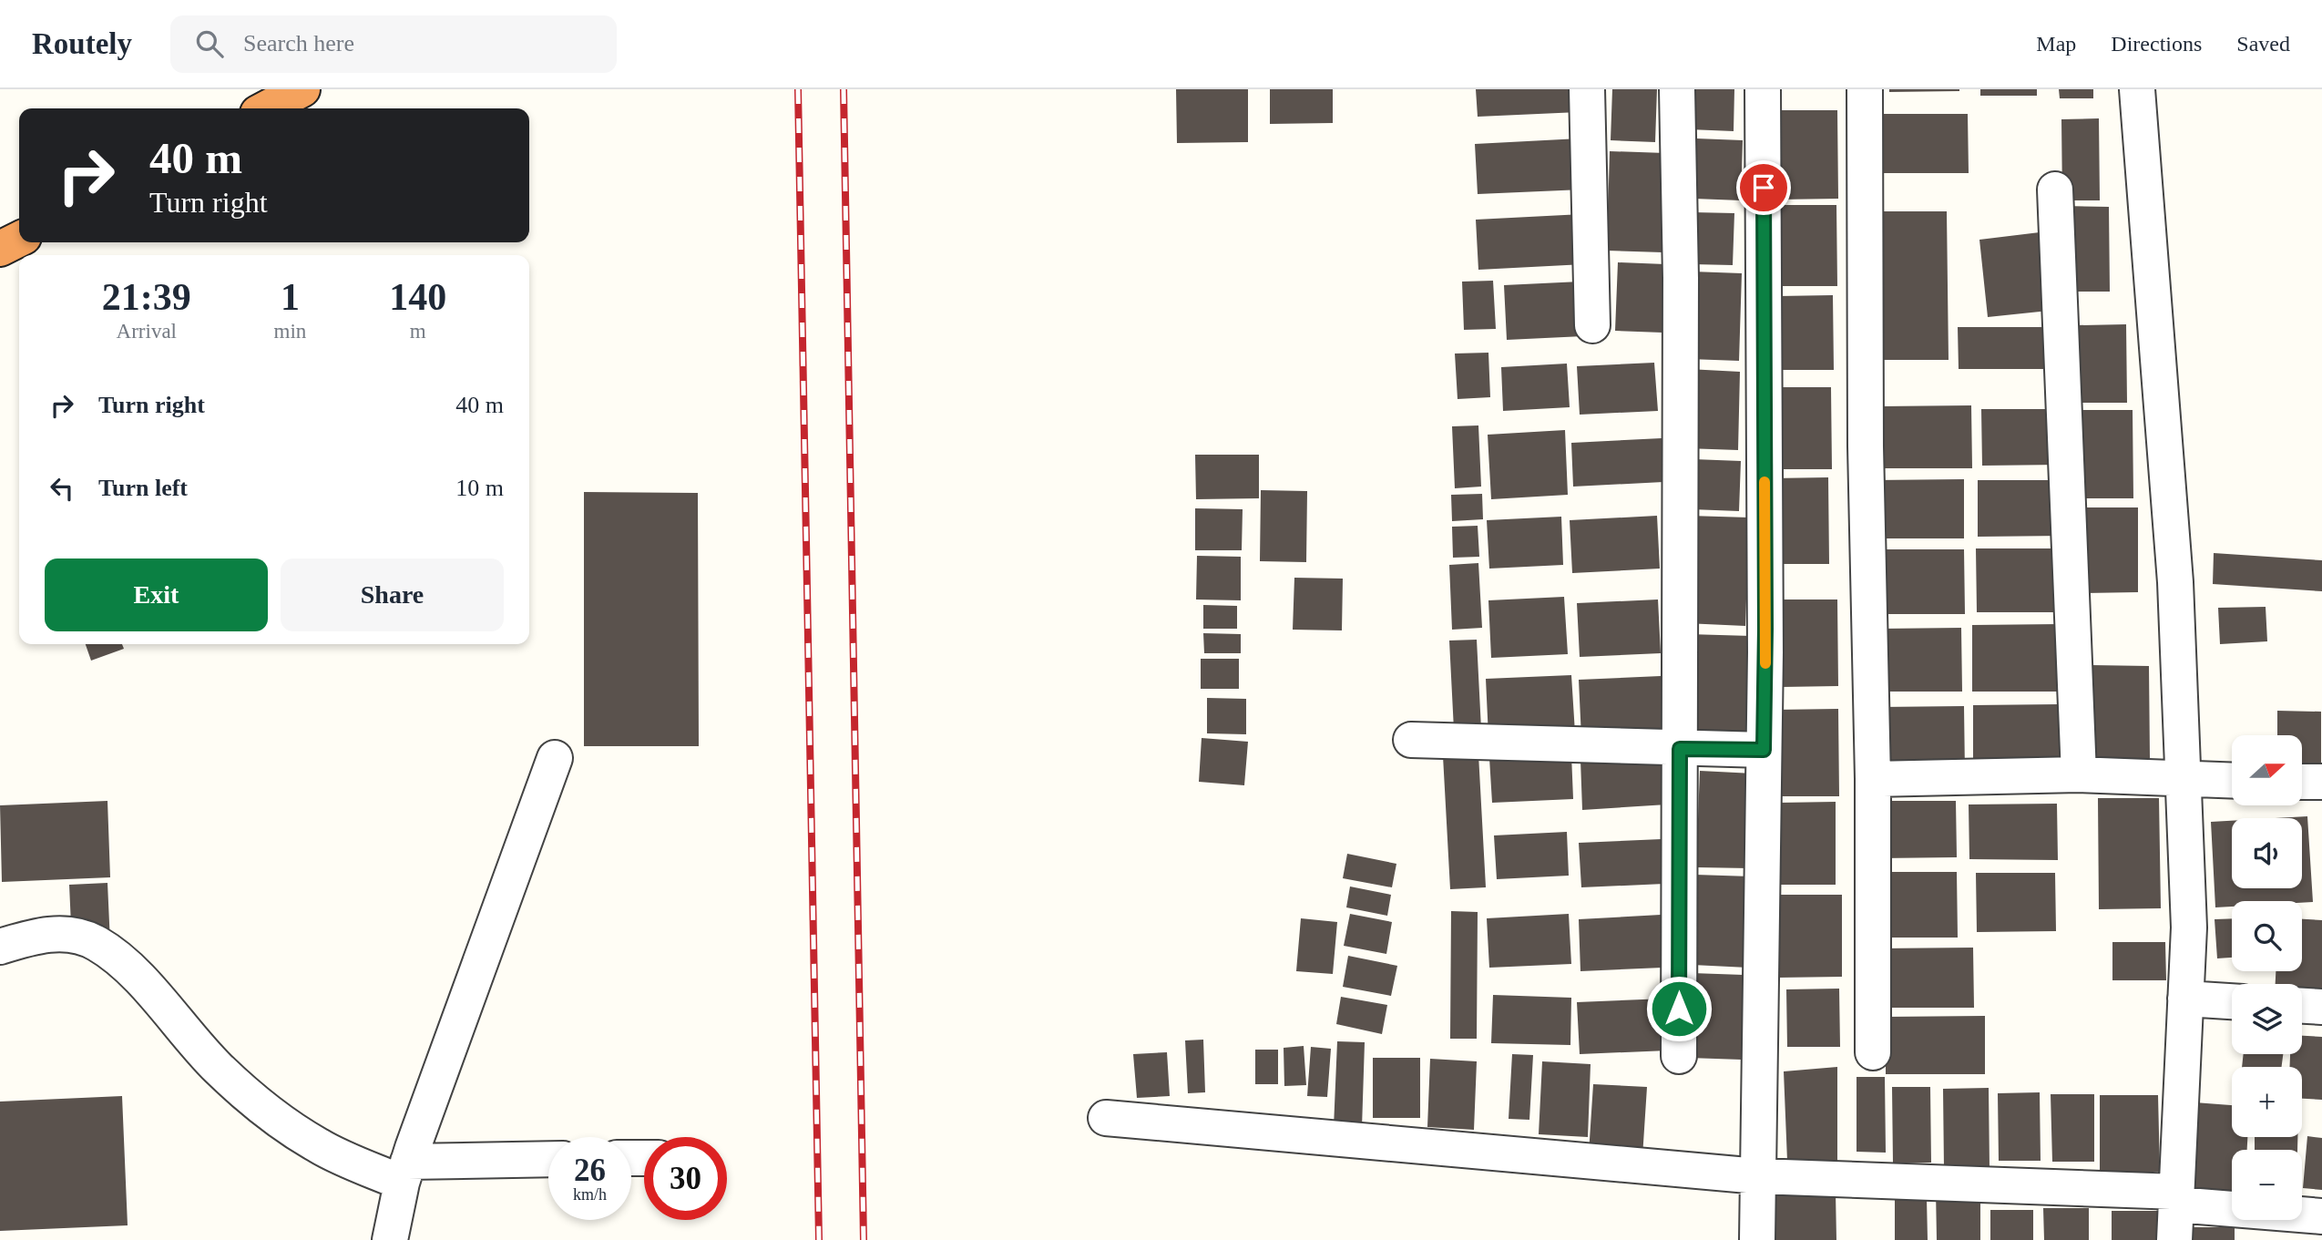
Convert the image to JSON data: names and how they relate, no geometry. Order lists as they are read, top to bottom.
{
  "north": "right",
  "page": {
    "header": "Routely",
    "search": "Search here",
    "nav": ["Map", "Directions", "Saved"],
    "turn": ["40 m", "Turn right"],
    "eta": [
      "21:39",
      "Arrival",
      "1",
      "min",
      "140",
      "m"
    ],
    "list": [
      {
        "name": "Turn right",
        "value": "40 m"
      },
      {
        "name": "Turn left",
        "value": "10 m"
      }
    ],
    "buttons": ["Exit", "Share"],
    "map_buttons": ["+", "−"],
    "speed": "26 km/h",
    "limit": "30"
  }
}
